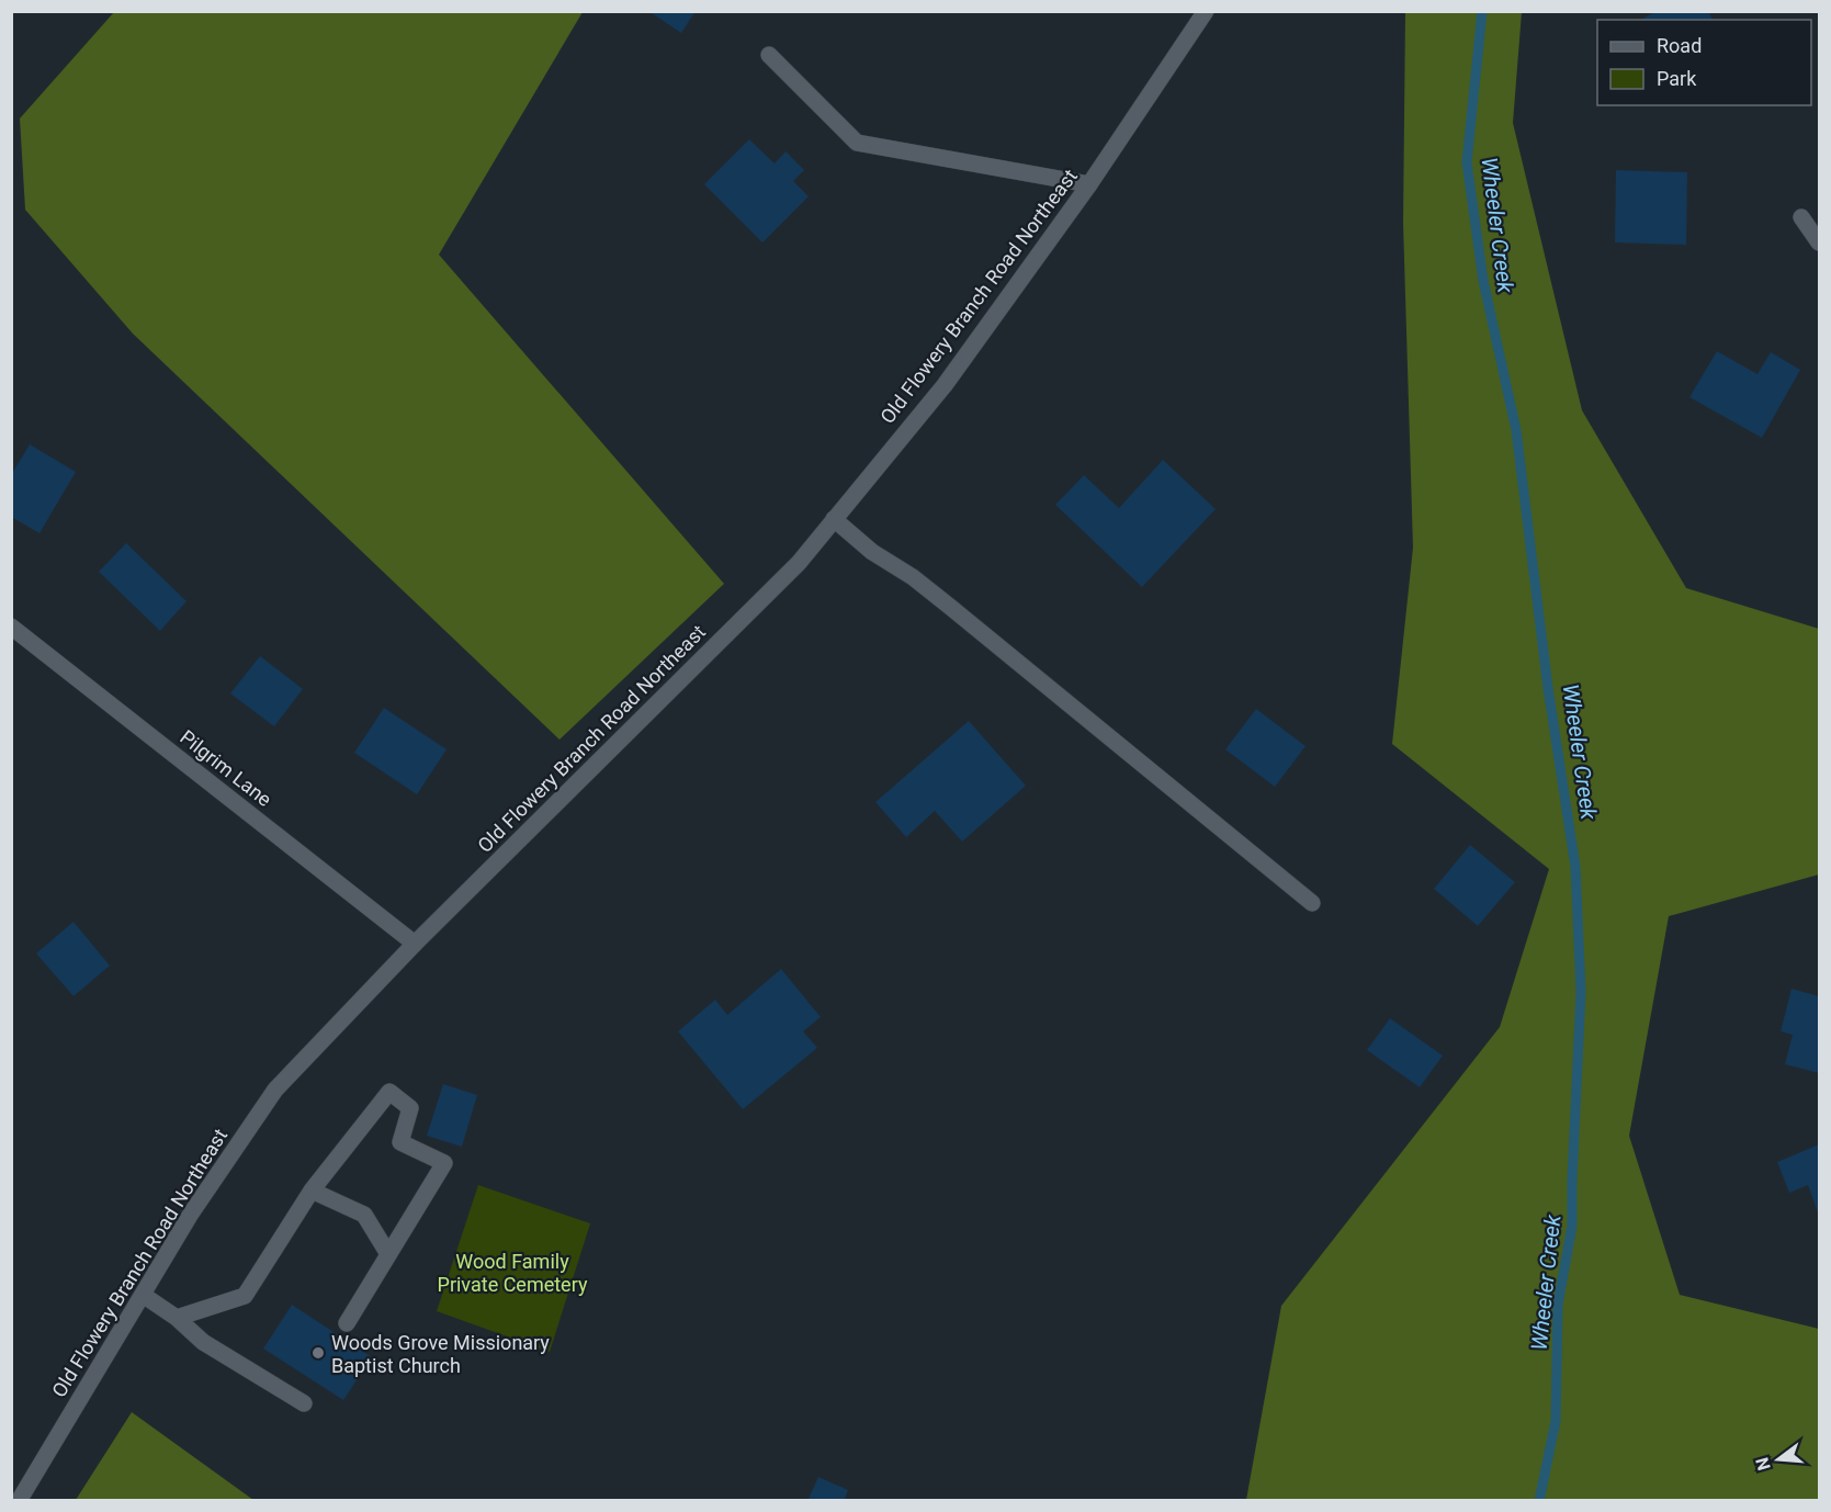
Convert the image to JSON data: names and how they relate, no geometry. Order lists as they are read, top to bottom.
{
  "streets": {
    "street": ["Old Flowery Branch Road Northeast", "Pilgrim Lane"]
  },
  "crossings": [
    ["Old Flowery Branch Road Northeast", "Pilgrim Lane"]
  ],
  "water": ["Wheeler Creek"],
  "parks": ["Wood Family Private Cemetery"],
  "places": ["Woods Grove Missionary Baptist Church"],
  "legend": ["Road", "Park"],
  "north": "left"
}
